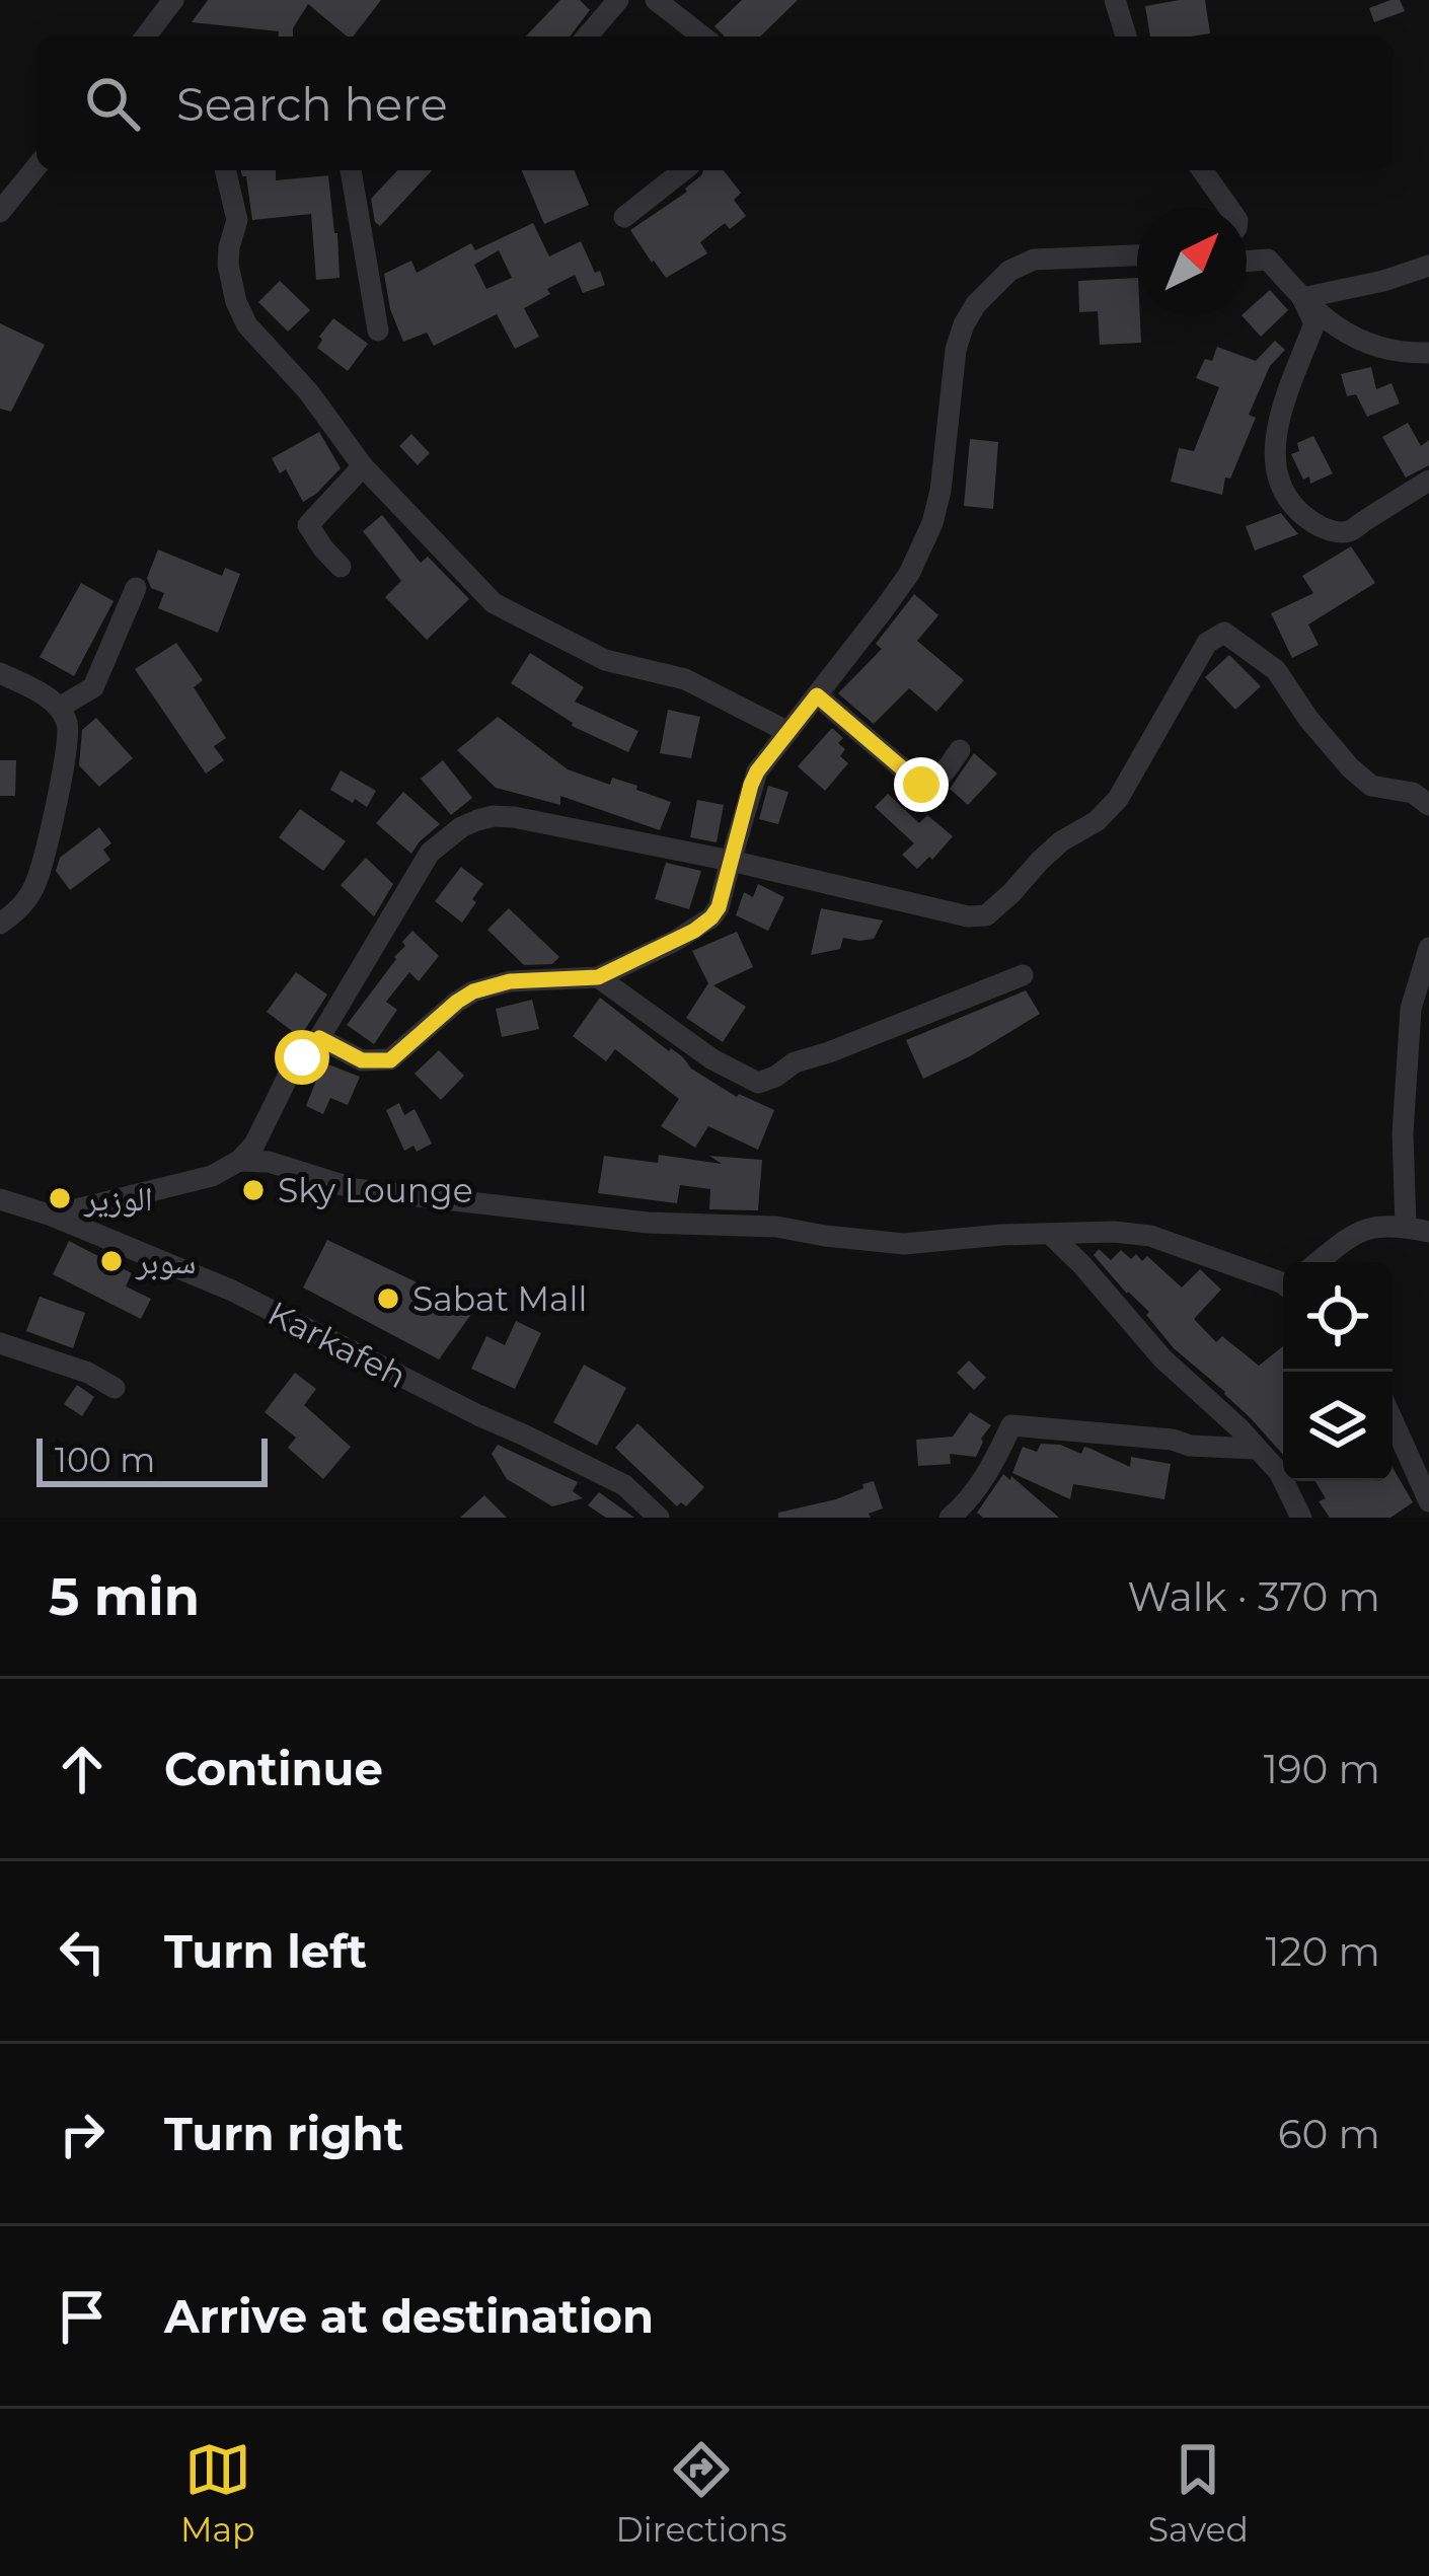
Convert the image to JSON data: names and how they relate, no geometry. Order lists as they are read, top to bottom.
{
  "streets": {
    "street": ["Karkafeh"]
  },
  "places": [
    "Sky Lounge",
    "الوزير",
    "سوبر",
    "Sabat Mall"
  ],
  "scale_bar": "100 m",
  "north": "top right",
  "page": {
    "search": "Search here",
    "scale": "100 m",
    "heading": ["5 min", "Walk · 370 m"],
    "list": [
      ["Continue", "190 m"],
      ["Turn left", "120 m"],
      ["Turn right", "60 m"],
      "Arrive at destination"
    ],
    "nav": ["Map", "Directions", "Saved"]
  }
}
